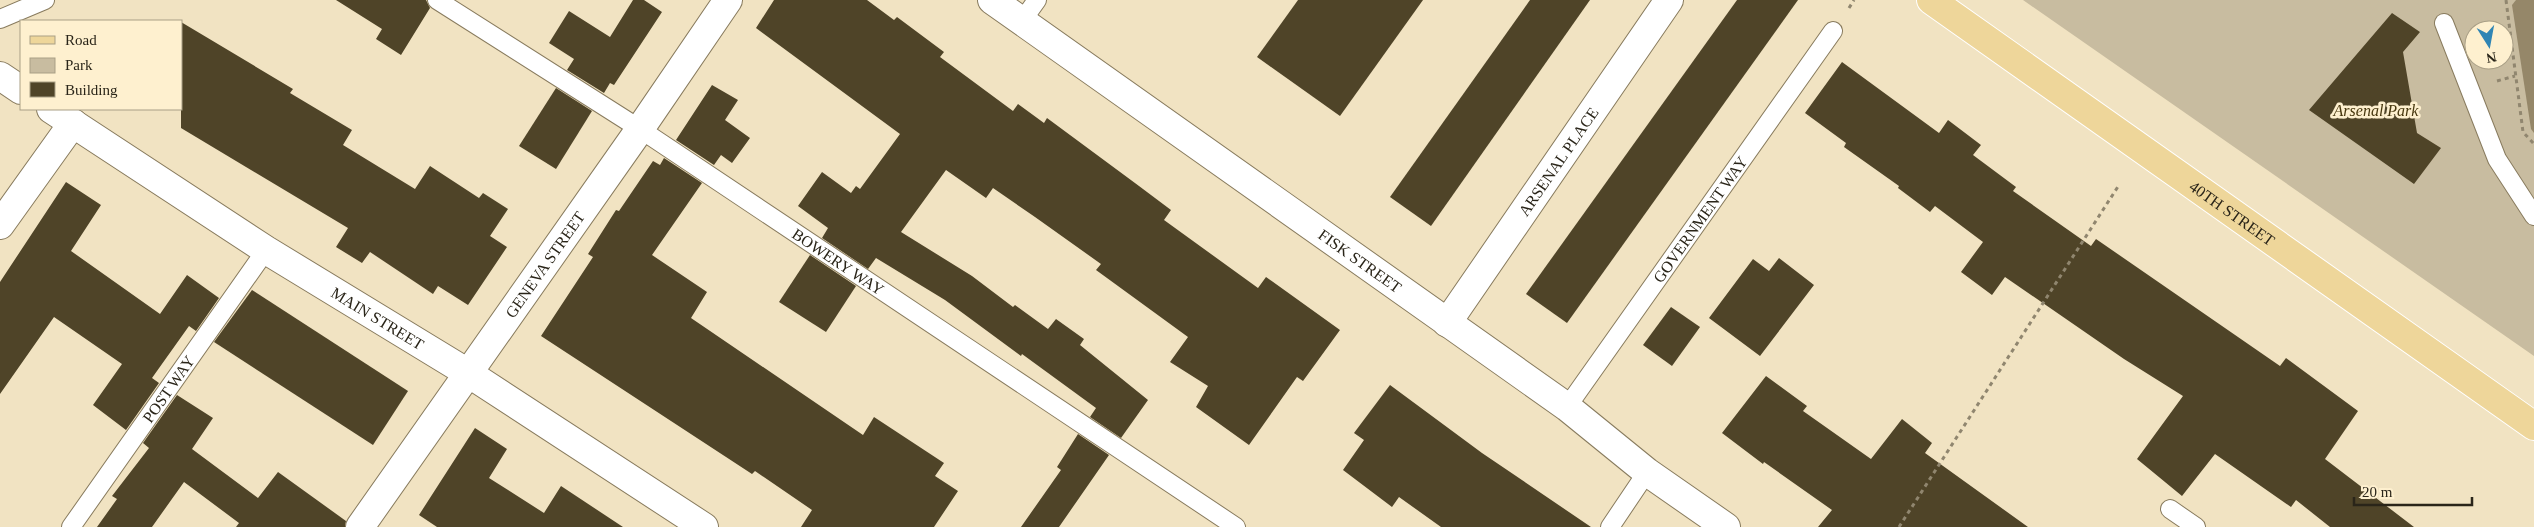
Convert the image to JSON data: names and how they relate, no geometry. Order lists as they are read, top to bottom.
{
  "streets": {
    "main road": ["40TH STREET"],
    "street": [
      "ARSENAL PLACE",
      "FISK STREET",
      "GENEVA STREET",
      "MAIN STREET"
    ],
    "lane": ["GOVERNMENT WAY", "BOWERY WAY", "POST WAY"]
  },
  "crossings": [
    ["ARSENAL PLACE", "FISK STREET"],
    ["GOVERNMENT WAY", "FISK STREET"],
    ["BOWERY WAY", "GENEVA STREET"],
    ["GENEVA STREET", "MAIN STREET"],
    ["MAIN STREET", "POST WAY"]
  ],
  "parks": ["Arsenal Park"],
  "legend": ["Road", "Park", "Building"],
  "scale_bar": "20 m",
  "north": "bottom"
}
